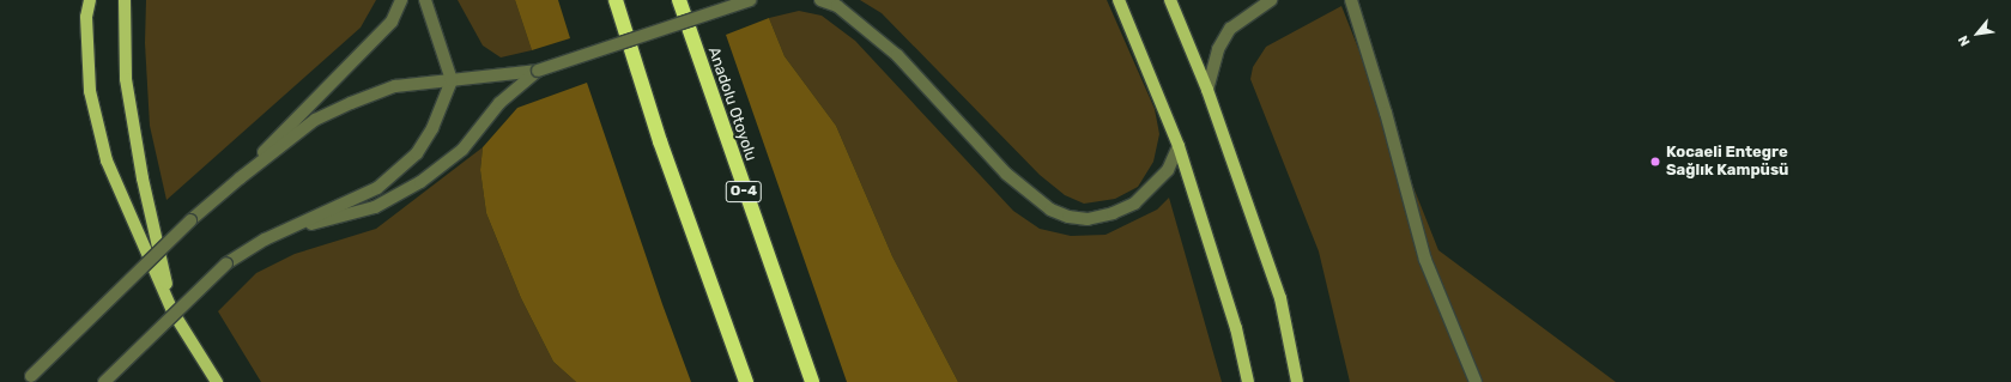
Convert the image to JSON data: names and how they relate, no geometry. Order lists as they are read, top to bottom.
{
  "streets": {
    "highway": ["Anadolu Otoyolu", "O-4"]
  },
  "places": ["Kocaeli Entegre Sağlık Kampüsü"],
  "north": "bottom left"
}
